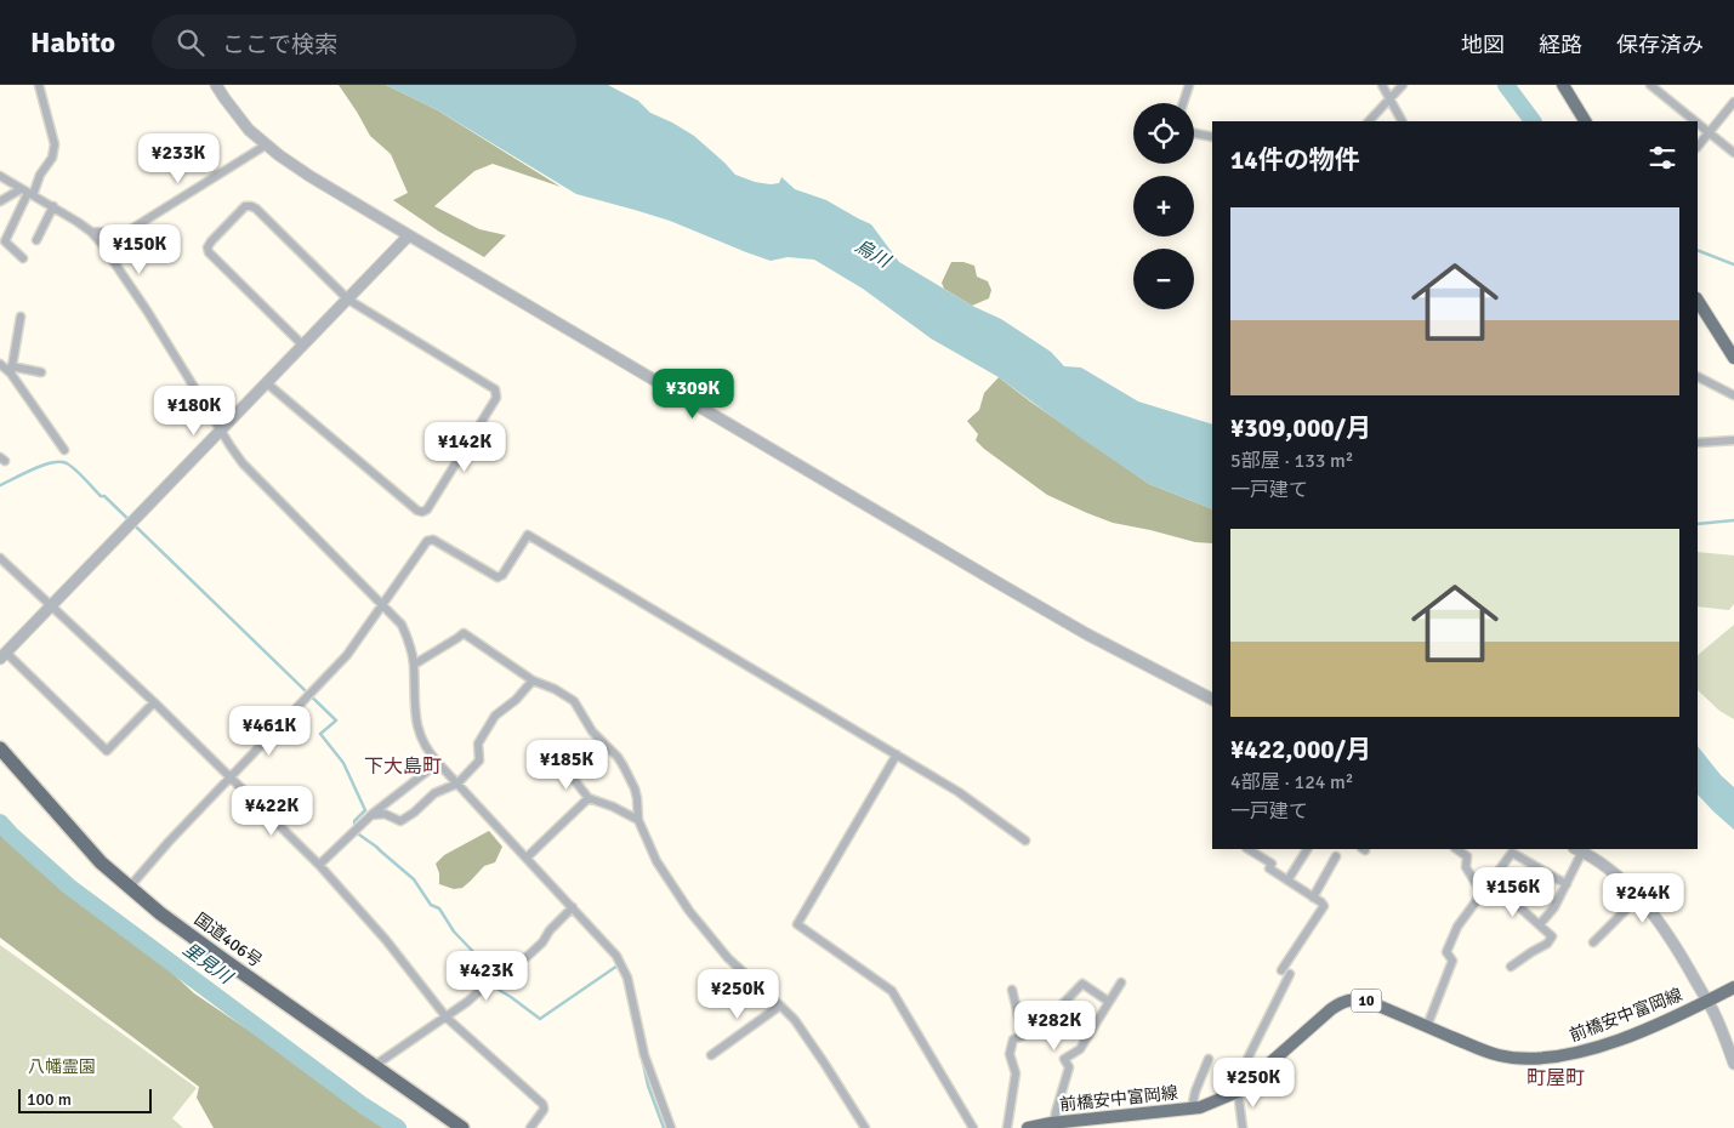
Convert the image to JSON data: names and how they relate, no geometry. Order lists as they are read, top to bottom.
{
  "streets": {
    "highway": ["国道406号"],
    "main road": ["10", "前橋安中富岡線"]
  },
  "districts": ["下大島町", "町屋町"],
  "water": ["烏川", "里見川"],
  "parks": ["八幡霊園"],
  "scale_bar": "100 m",
  "page": {
    "header": "Habito",
    "search": "ここで検索",
    "nav": ["地図", "経路", "保存済み"],
    "map_buttons": ["+", "−"],
    "heading": "14件の物件",
    "price": [
      "¥233K",
      "¥150K",
      "¥309K",
      "¥180K",
      "¥142K",
      "¥461K",
      "¥185K",
      "¥422K",
      "¥156K",
      "¥244K",
      "¥423K",
      "¥250K",
      "¥282K",
      "¥250K"
    ],
    "list": [
      {
        "name": "¥309,000/月",
        "note": "5部屋 · 133 m² · 一戸建て"
      },
      {
        "name": "¥422,000/月",
        "note": "4部屋 · 124 m² · 一戸建て"
      }
    ],
    "scale": "100 m"
  }
}
